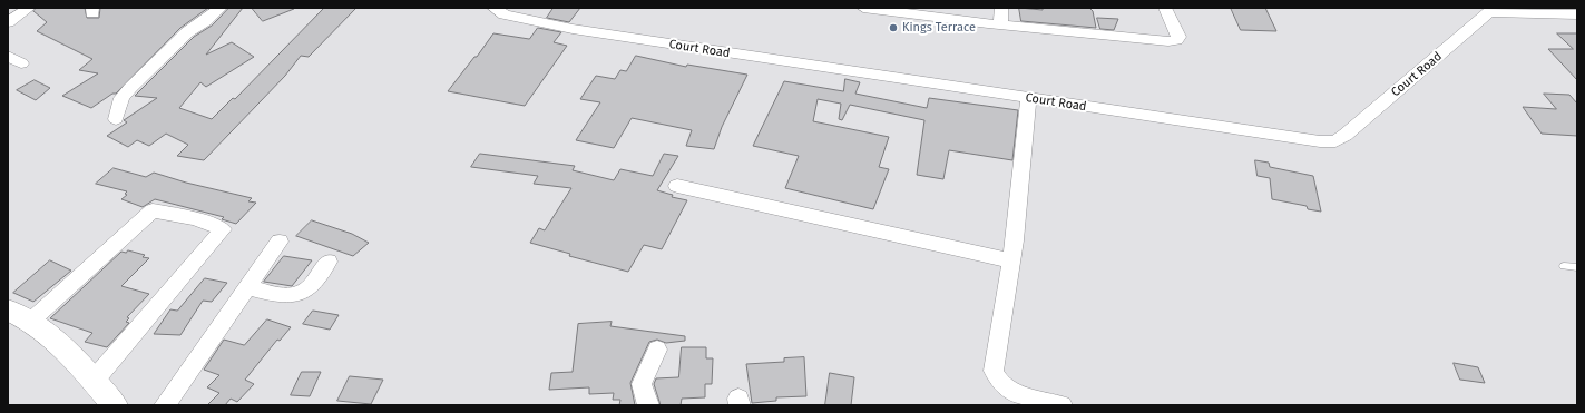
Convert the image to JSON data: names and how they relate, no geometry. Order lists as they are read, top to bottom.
{
  "streets": {
    "street": ["Court Road"]
  },
  "places": ["Kings Terrace"]
}
